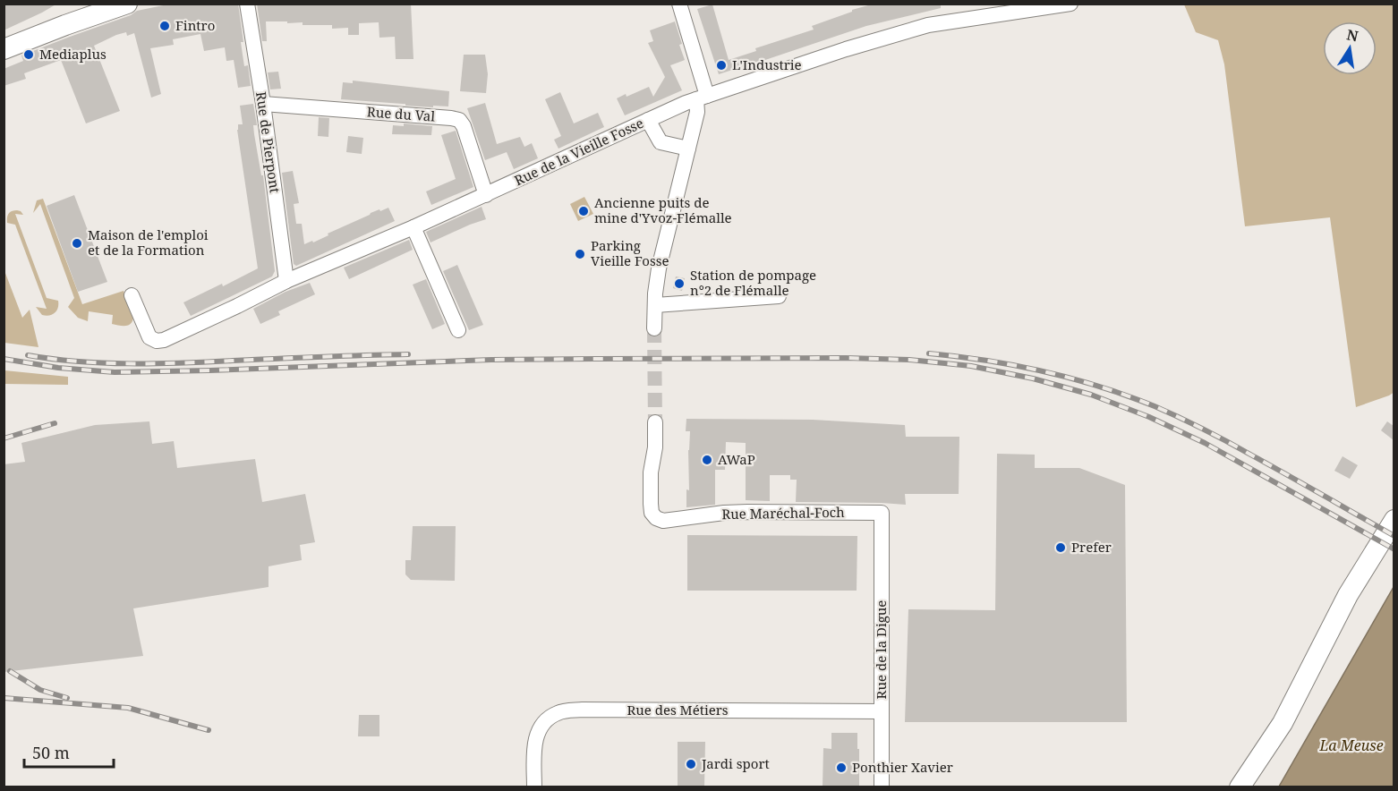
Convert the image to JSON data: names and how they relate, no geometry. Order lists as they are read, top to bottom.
{
  "streets": {
    "street": [
      "Rue du Val",
      "Rue de Pierpont",
      "Rue de la Vieille Fosse",
      "Rue Maréchal-Foch",
      "Rue de la Digue",
      "Rue des Métiers"
    ]
  },
  "crossings": [
    ["Rue du Val", "Rue de Pierpont"],
    ["Rue du Val", "Rue de la Vieille Fosse"],
    ["Rue de Pierpont", "Rue de la Vieille Fosse"],
    ["Rue Maréchal-Foch", "Rue de la Digue"],
    ["Rue de la Digue", "Rue des Métiers"]
  ],
  "water": ["La Meuse"],
  "places": [
    "Fintro",
    "Mediaplus",
    "L'Industrie",
    "Ancienne puits de mine d'Yvoz-Flémalle",
    "Maison de l'emploi et de la Formation",
    "Parking Vieille Fosse",
    "Station de pompage n°2 de Flémalle",
    "AWaP",
    "Prefer",
    "Jardi sport",
    "Ponthier Xavier"
  ],
  "scale_bar": "50 m",
  "north": "top"
}
